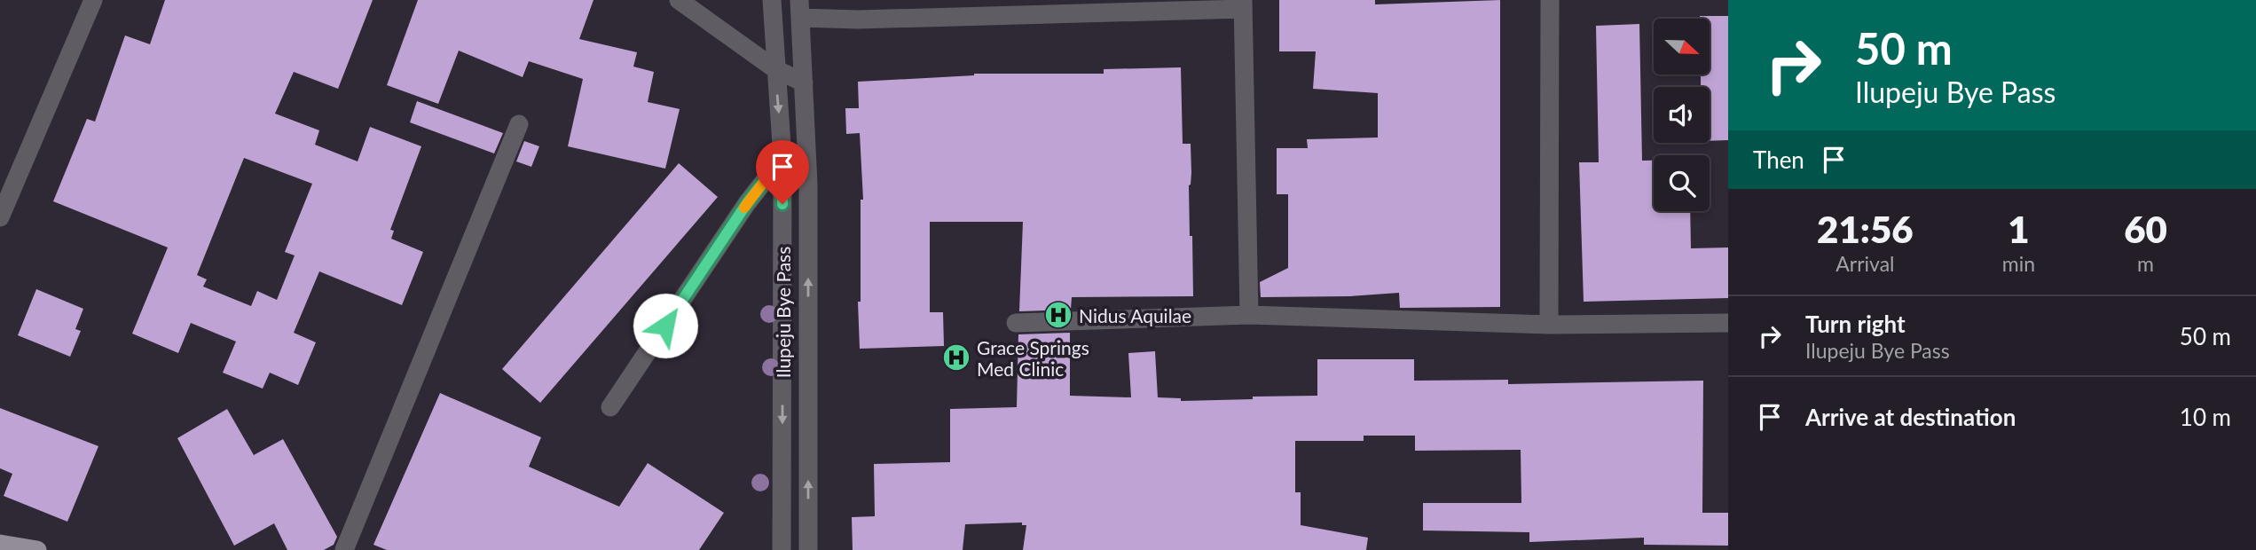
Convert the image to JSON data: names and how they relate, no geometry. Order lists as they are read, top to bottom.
{
  "streets": {
    "street": ["Ilupeju Bye Pass"]
  },
  "places": {
    "hospital": ["Nidus Aquilae", "Grace Springs Med Clinic"]
  },
  "north": "right",
  "page": {
    "turn": ["50 m", "Ilupeju Bye Pass"],
    "then": "Then",
    "eta": [
      "21:56",
      "Arrival",
      "1",
      "min",
      "60",
      "m"
    ],
    "list": [
      {
        "name": "Turn right",
        "note": "Ilupeju Bye Pass",
        "value": "50 m"
      },
      {
        "name": "Arrive at destination",
        "value": "10 m"
      }
    ]
  }
}
